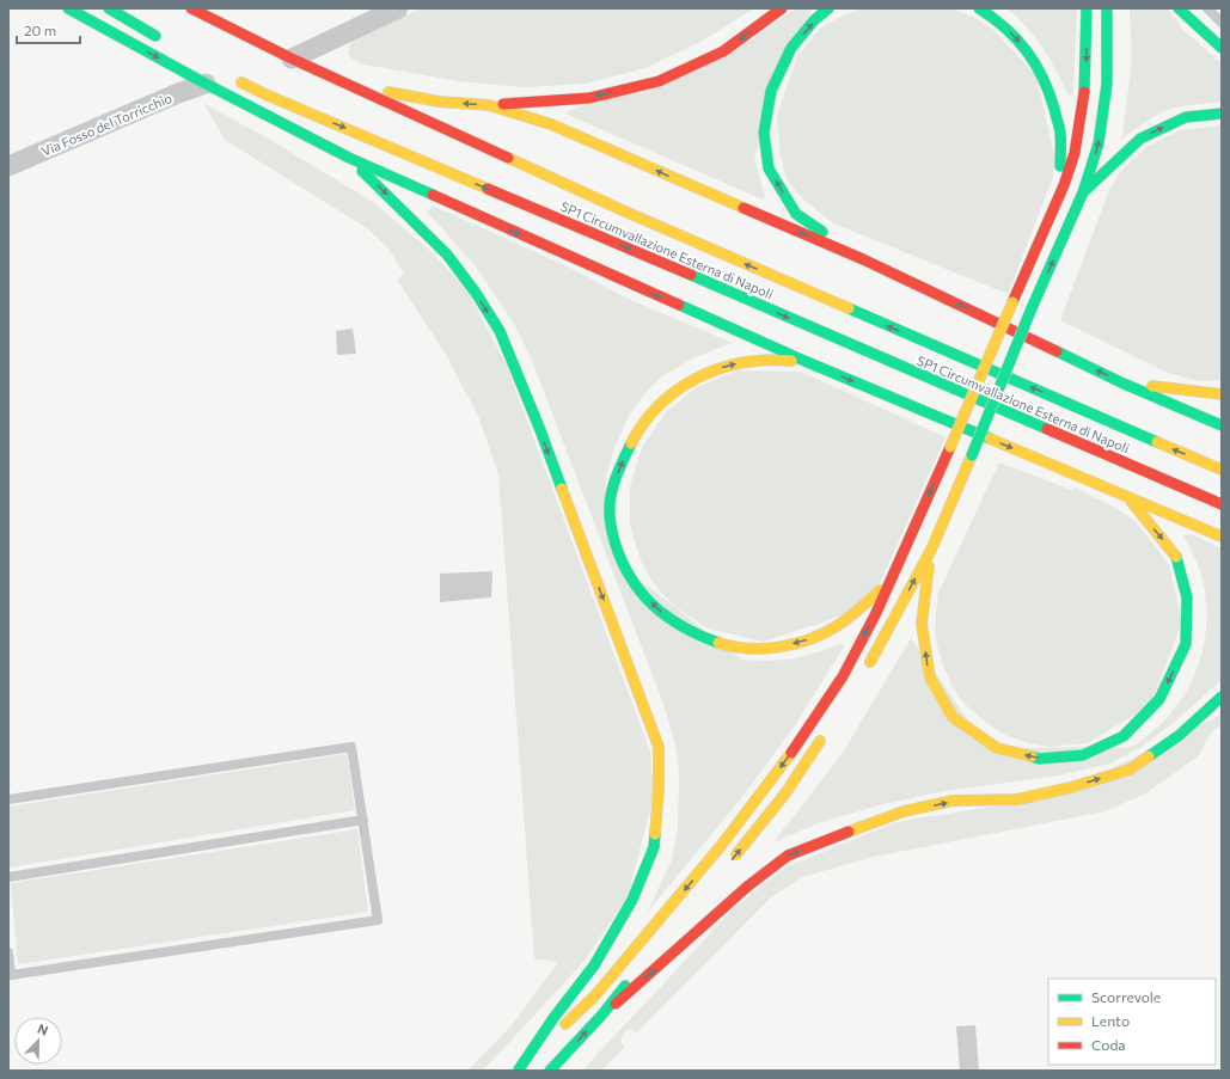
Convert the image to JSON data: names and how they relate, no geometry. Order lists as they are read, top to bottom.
{
  "streets": {
    "highway": ["SP1 Circumvallazione Esterna di Napoli"],
    "street": ["Via Fosso del Torricchio"]
  },
  "legend": ["Scorrevole", "Lento", "Coda"],
  "scale_bar": "20 m",
  "north": "top right"
}
